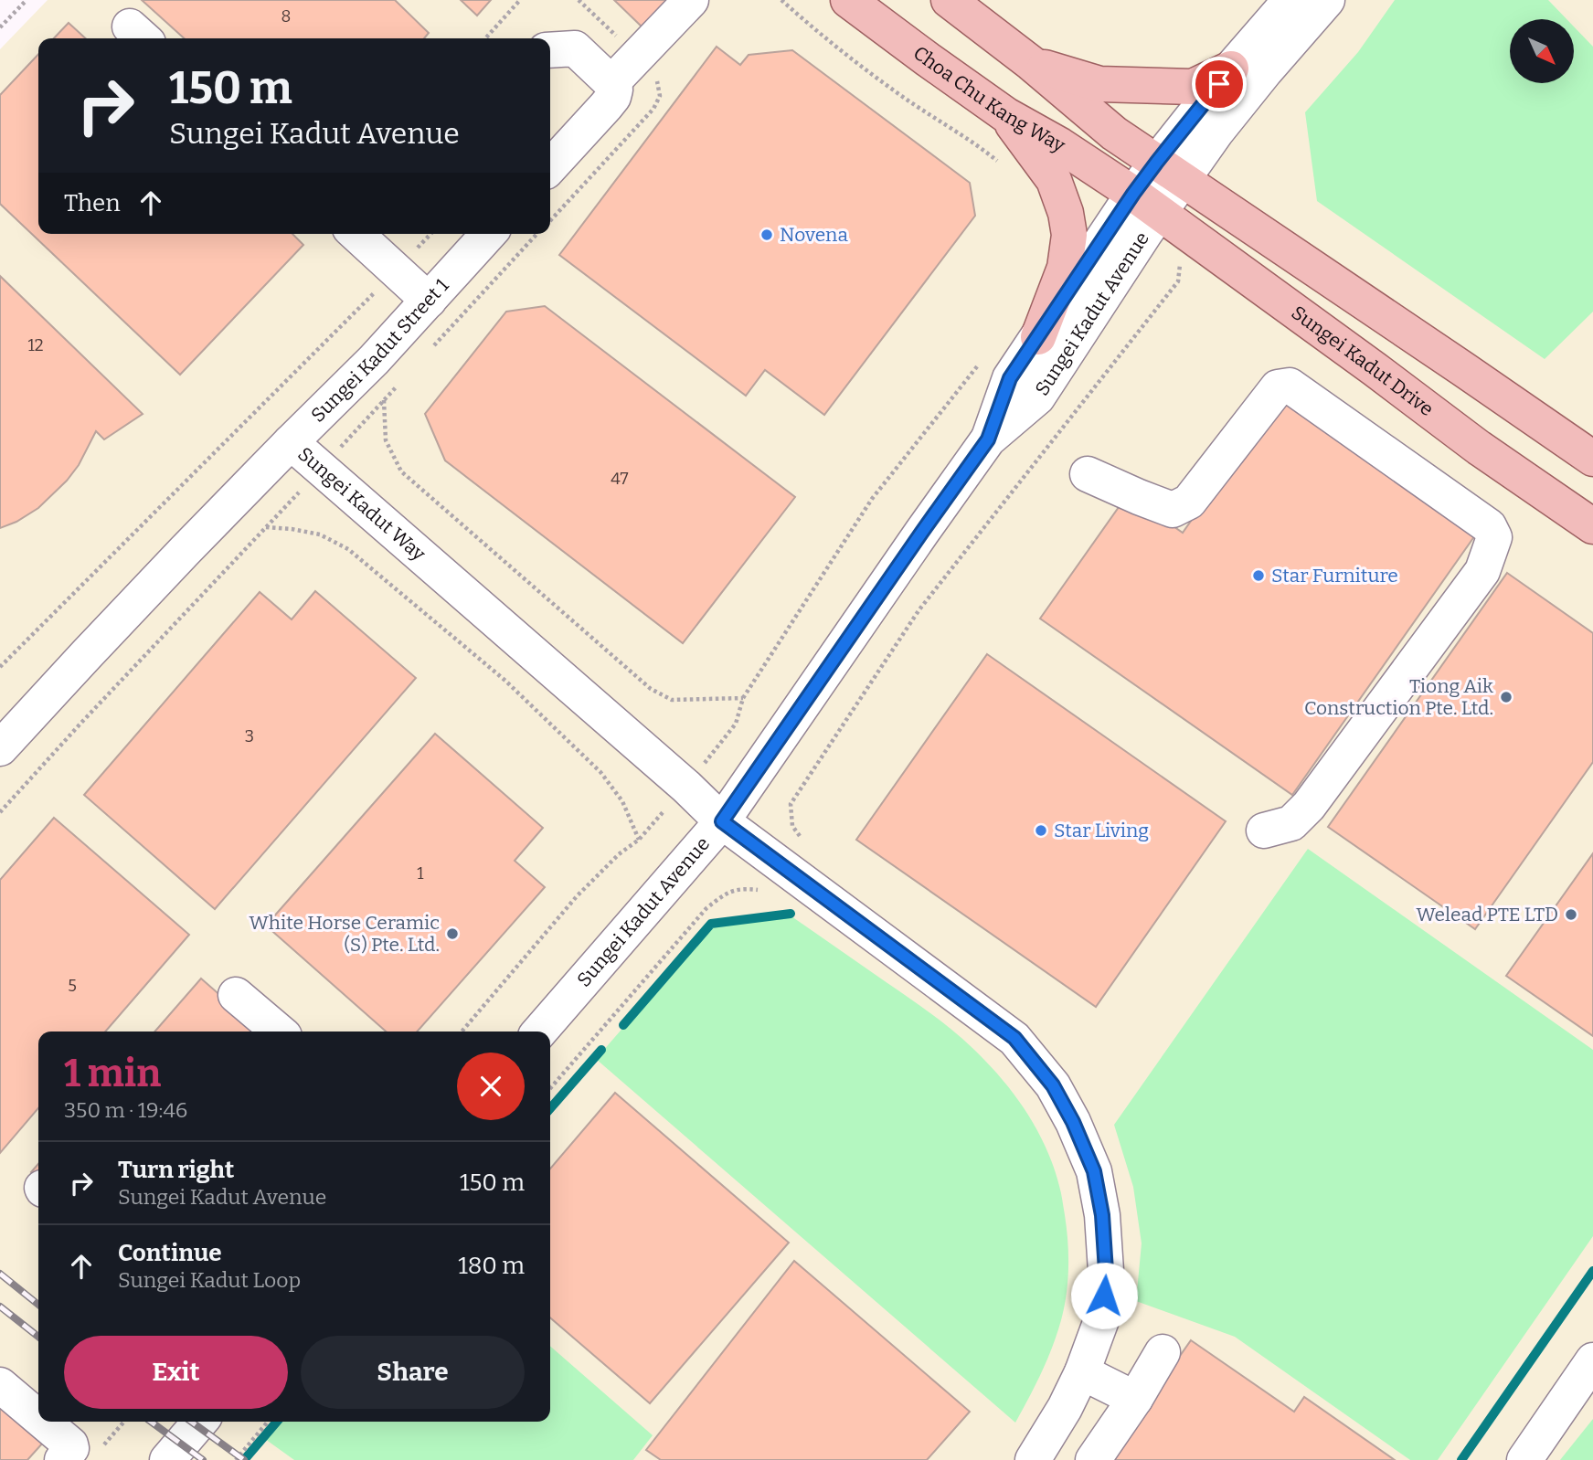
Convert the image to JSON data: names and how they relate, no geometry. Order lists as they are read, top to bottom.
{
  "streets": {
    "main road": ["Choa Chu Kang Way", "Sungei Kadut Drive"],
    "street": ["Sungei Kadut Avenue", "Sungei Kadut Street 1", "Sungei Kadut Way"]
  },
  "crossings": [
    ["Choa Chu Kang Way", "Sungei Kadut Avenue"],
    ["Choa Chu Kang Way", "Sungei Kadut Drive"],
    ["Sungei Kadut Avenue", "Sungei Kadut Drive"],
    ["Sungei Kadut Avenue", "Sungei Kadut Way"],
    ["Sungei Kadut Street 1", "Sungei Kadut Way"]
  ],
  "places": [
    "Novena",
    "Star Furniture",
    "Tiong Aik Construction Pte. Ltd.",
    "Star Living",
    "Welead PTE LTD",
    "White Horse Ceramic (S) Pte. Ltd."
  ],
  "house_numbers": [
    "8",
    "12",
    "47",
    "3",
    "1",
    "5"
  ],
  "north": "bottom right",
  "page": {
    "turn": ["150 m", "Sungei Kadut Avenue"],
    "then": "Then",
    "heading": ["1 min", "350 m · 19:46"],
    "list": [
      {
        "name": "Turn right",
        "note": "Sungei Kadut Avenue",
        "value": "150 m"
      },
      {
        "name": "Continue",
        "note": "Sungei Kadut Loop",
        "value": "180 m"
      }
    ],
    "buttons": ["Exit", "Share"]
  }
}
